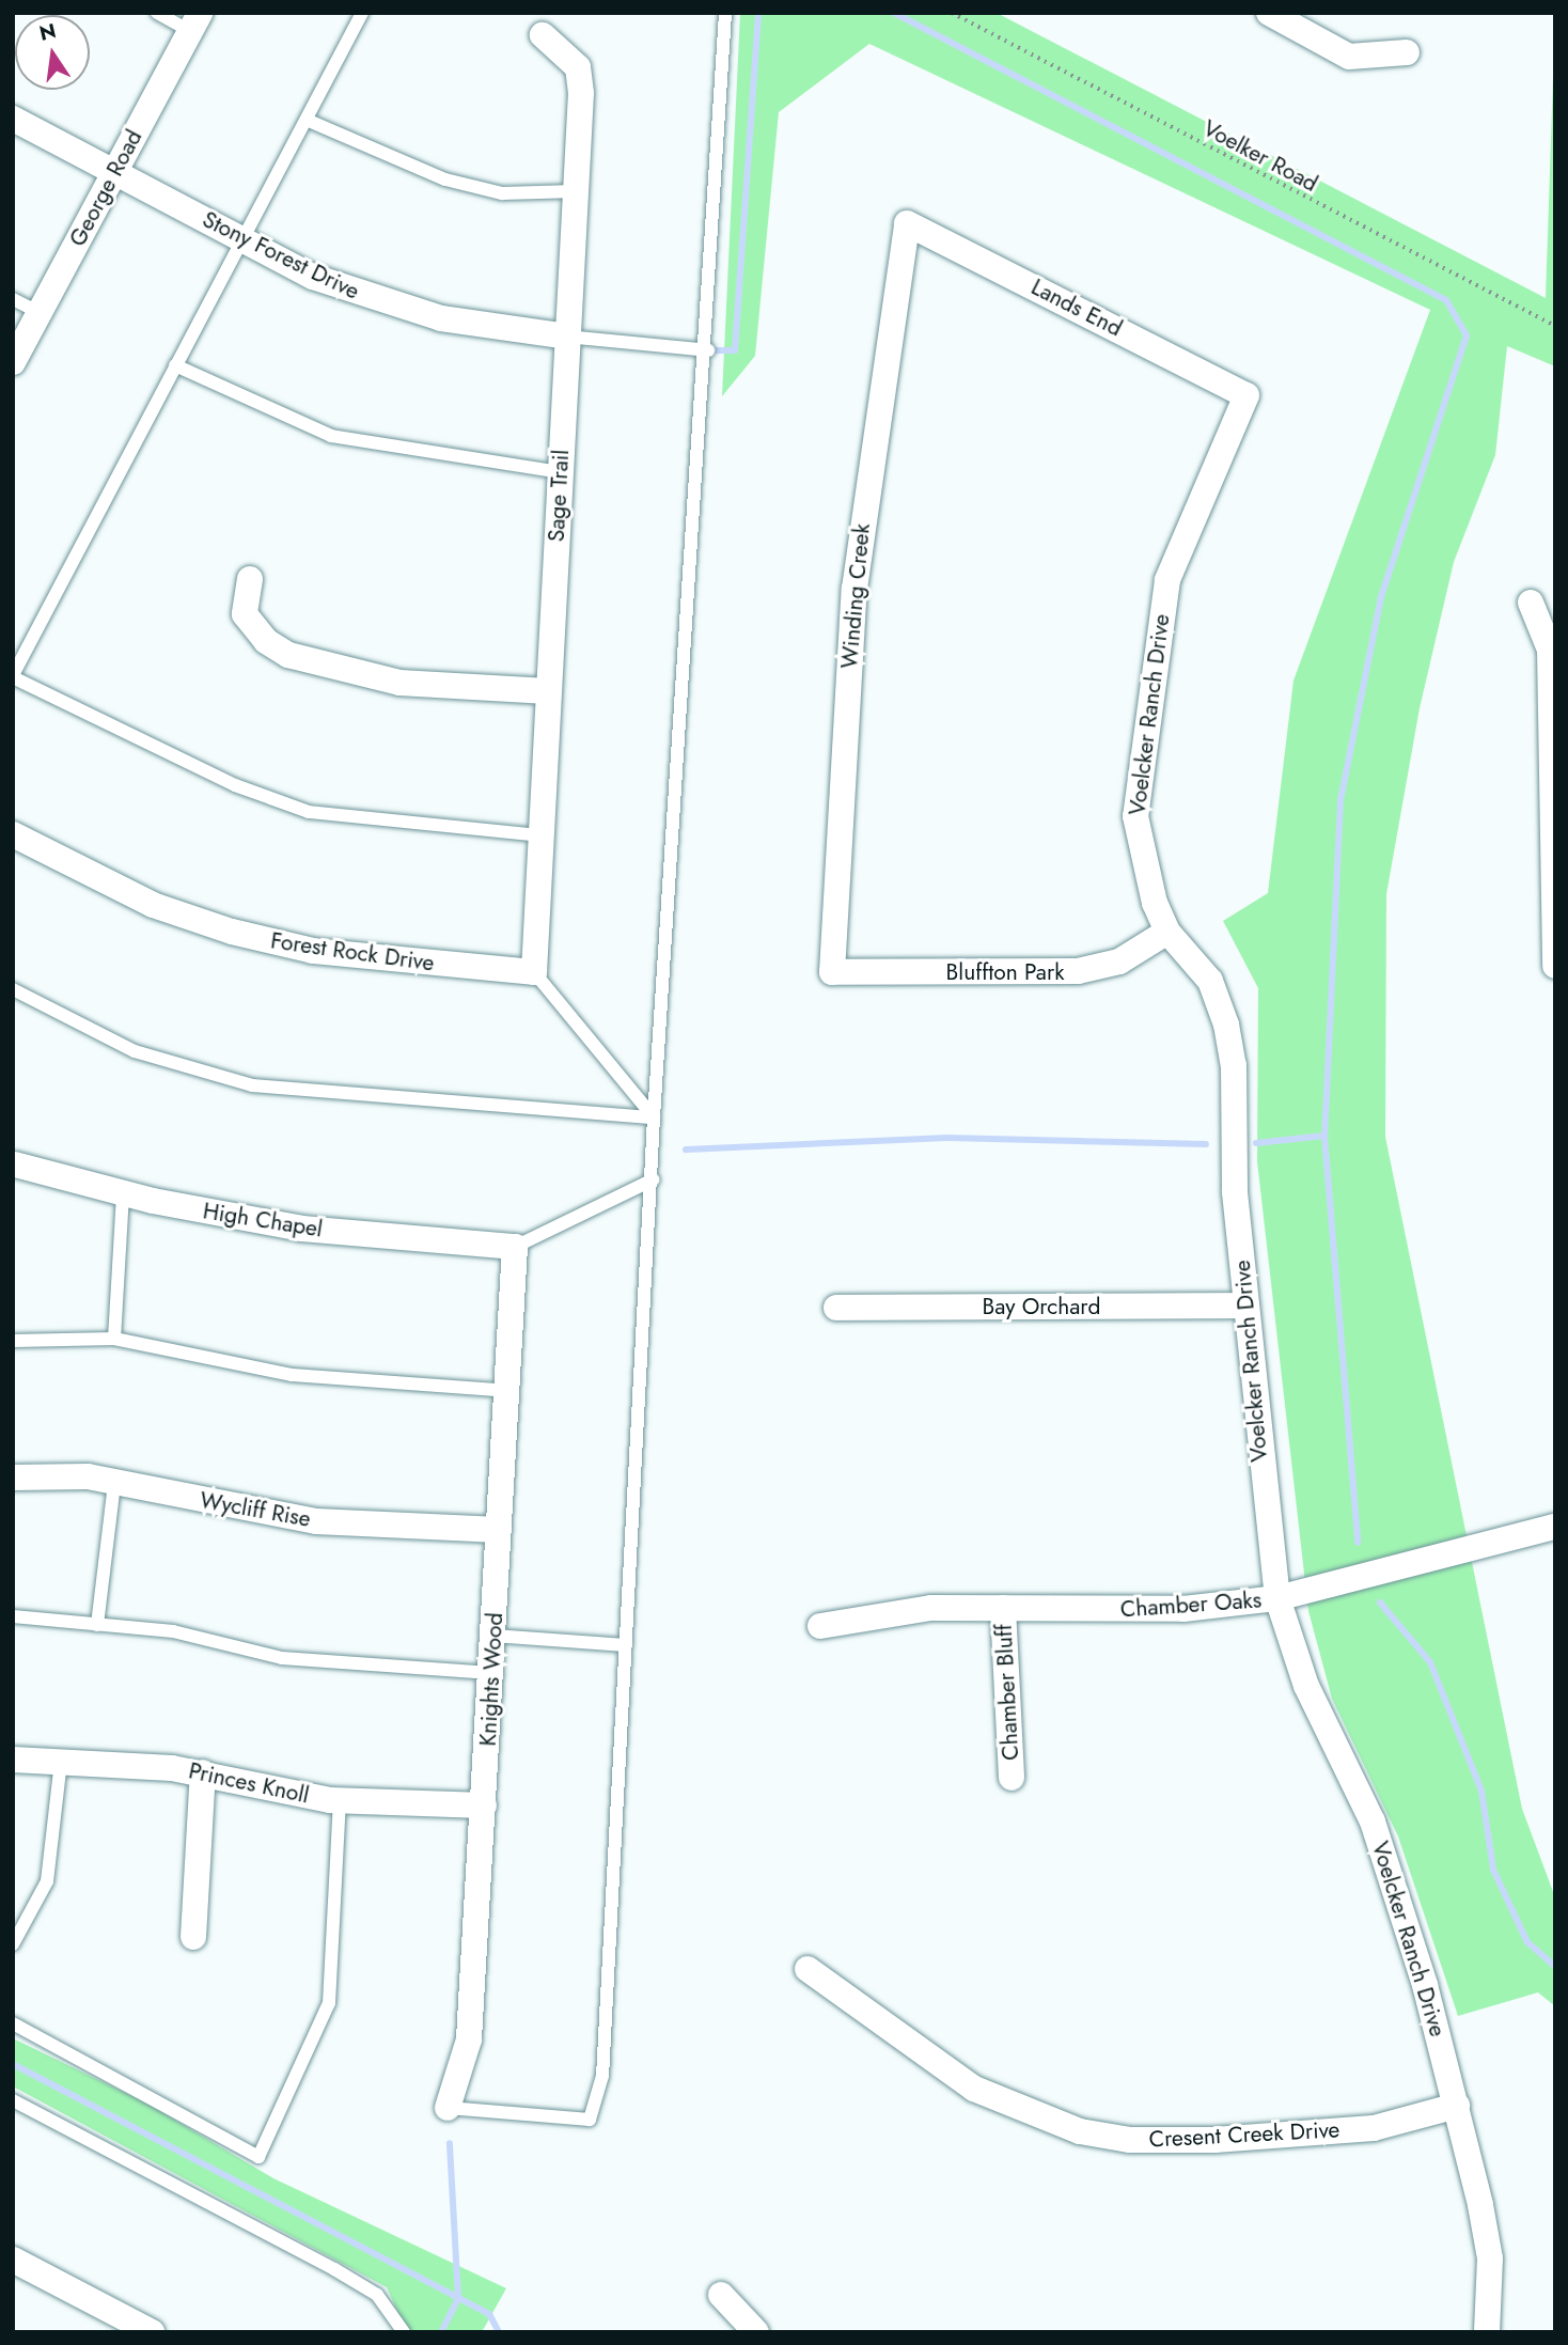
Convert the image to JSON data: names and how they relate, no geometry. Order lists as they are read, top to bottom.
{
  "streets": {
    "street": [
      "George Road",
      "Stony Forest Drive",
      "Lands End",
      "Sage Trail",
      "Winding Creek",
      "Voelcker Ranch Drive",
      "Forest Rock Drive",
      "Bluffton Park",
      "High Chapel",
      "Bay Orchard",
      "Wycliff Rise",
      "Chamber Oaks",
      "Knights Wood",
      "Chamber Bluff",
      "Princes Knoll",
      "Cresent Creek Drive"
    ],
    "path": ["Voelker Road"]
  },
  "crossings": [
    ["George Road", "Stony Forest Drive"],
    ["Stony Forest Drive", "Sage Trail"],
    ["Lands End", "Winding Creek"],
    ["Lands End", "Voelcker Ranch Drive"],
    ["Sage Trail", "Forest Rock Drive"],
    ["Winding Creek", "Bluffton Park"],
    ["Voelcker Ranch Drive", "Bluffton Park"],
    ["Voelcker Ranch Drive", "Bay Orchard"],
    ["Voelcker Ranch Drive", "Chamber Oaks"],
    ["Voelcker Ranch Drive", "Cresent Creek Drive"],
    ["High Chapel", "Knights Wood"],
    ["Wycliff Rise", "Knights Wood"],
    ["Chamber Oaks", "Chamber Bluff"],
    ["Knights Wood", "Princes Knoll"]
  ],
  "north": "top"
}
